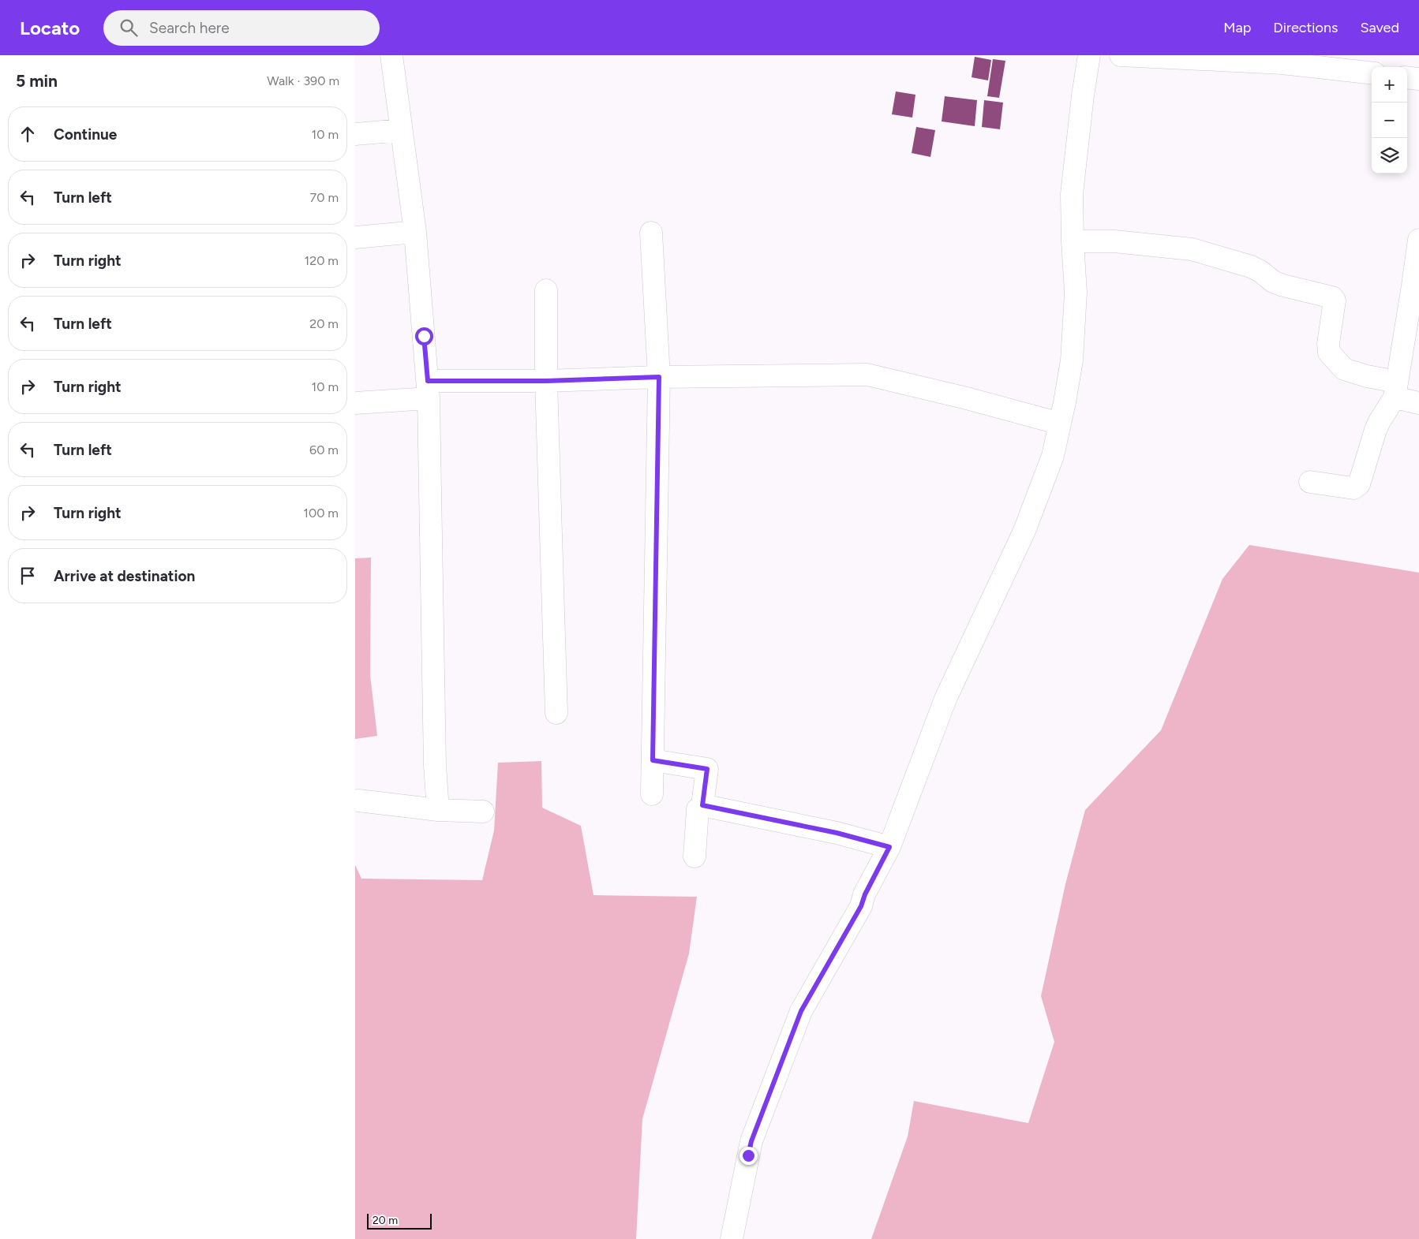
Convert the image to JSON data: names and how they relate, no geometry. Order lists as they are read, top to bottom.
{
  "scale_bar": "20 m",
  "page": {
    "header": "Locato",
    "search": "Search here",
    "nav": ["Map", "Directions", "Saved"],
    "heading": ["5 min", "Walk · 390 m"],
    "map_buttons": ["+", "−"],
    "list": [
      ["Continue", "10 m"],
      ["Turn left", "70 m"],
      ["Turn right", "120 m"],
      ["Turn left", "20 m"],
      ["Turn right", "10 m"],
      ["Turn left", "60 m"],
      ["Turn right", "100 m"],
      "Arrive at destination"
    ],
    "scale": "20 m"
  }
}
